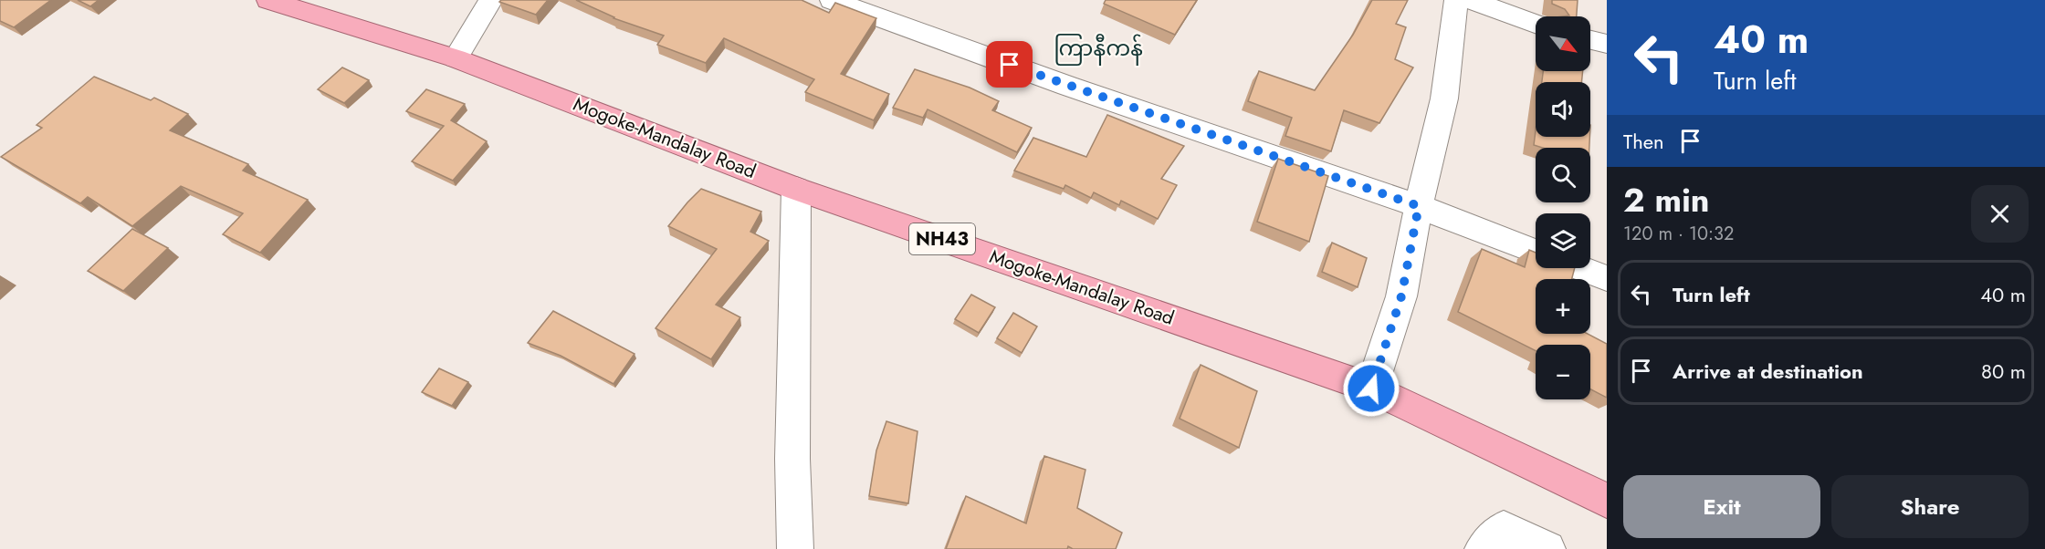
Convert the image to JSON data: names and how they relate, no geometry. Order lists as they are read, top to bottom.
{
  "streets": {
    "highway": ["Mogoke-Mandalay Road", "NH43"]
  },
  "districts": ["ကြာနီကန်"],
  "north": "bottom right",
  "page": {
    "turn": ["40 m", "Turn left"],
    "map_buttons": ["+", "−"],
    "then": "Then",
    "heading": ["2 min", "120 m · 10:32"],
    "list": [
      {
        "name": "Turn left",
        "value": "40 m"
      },
      {
        "name": "Arrive at destination",
        "value": "80 m"
      }
    ],
    "buttons": ["Exit", "Share"]
  }
}
